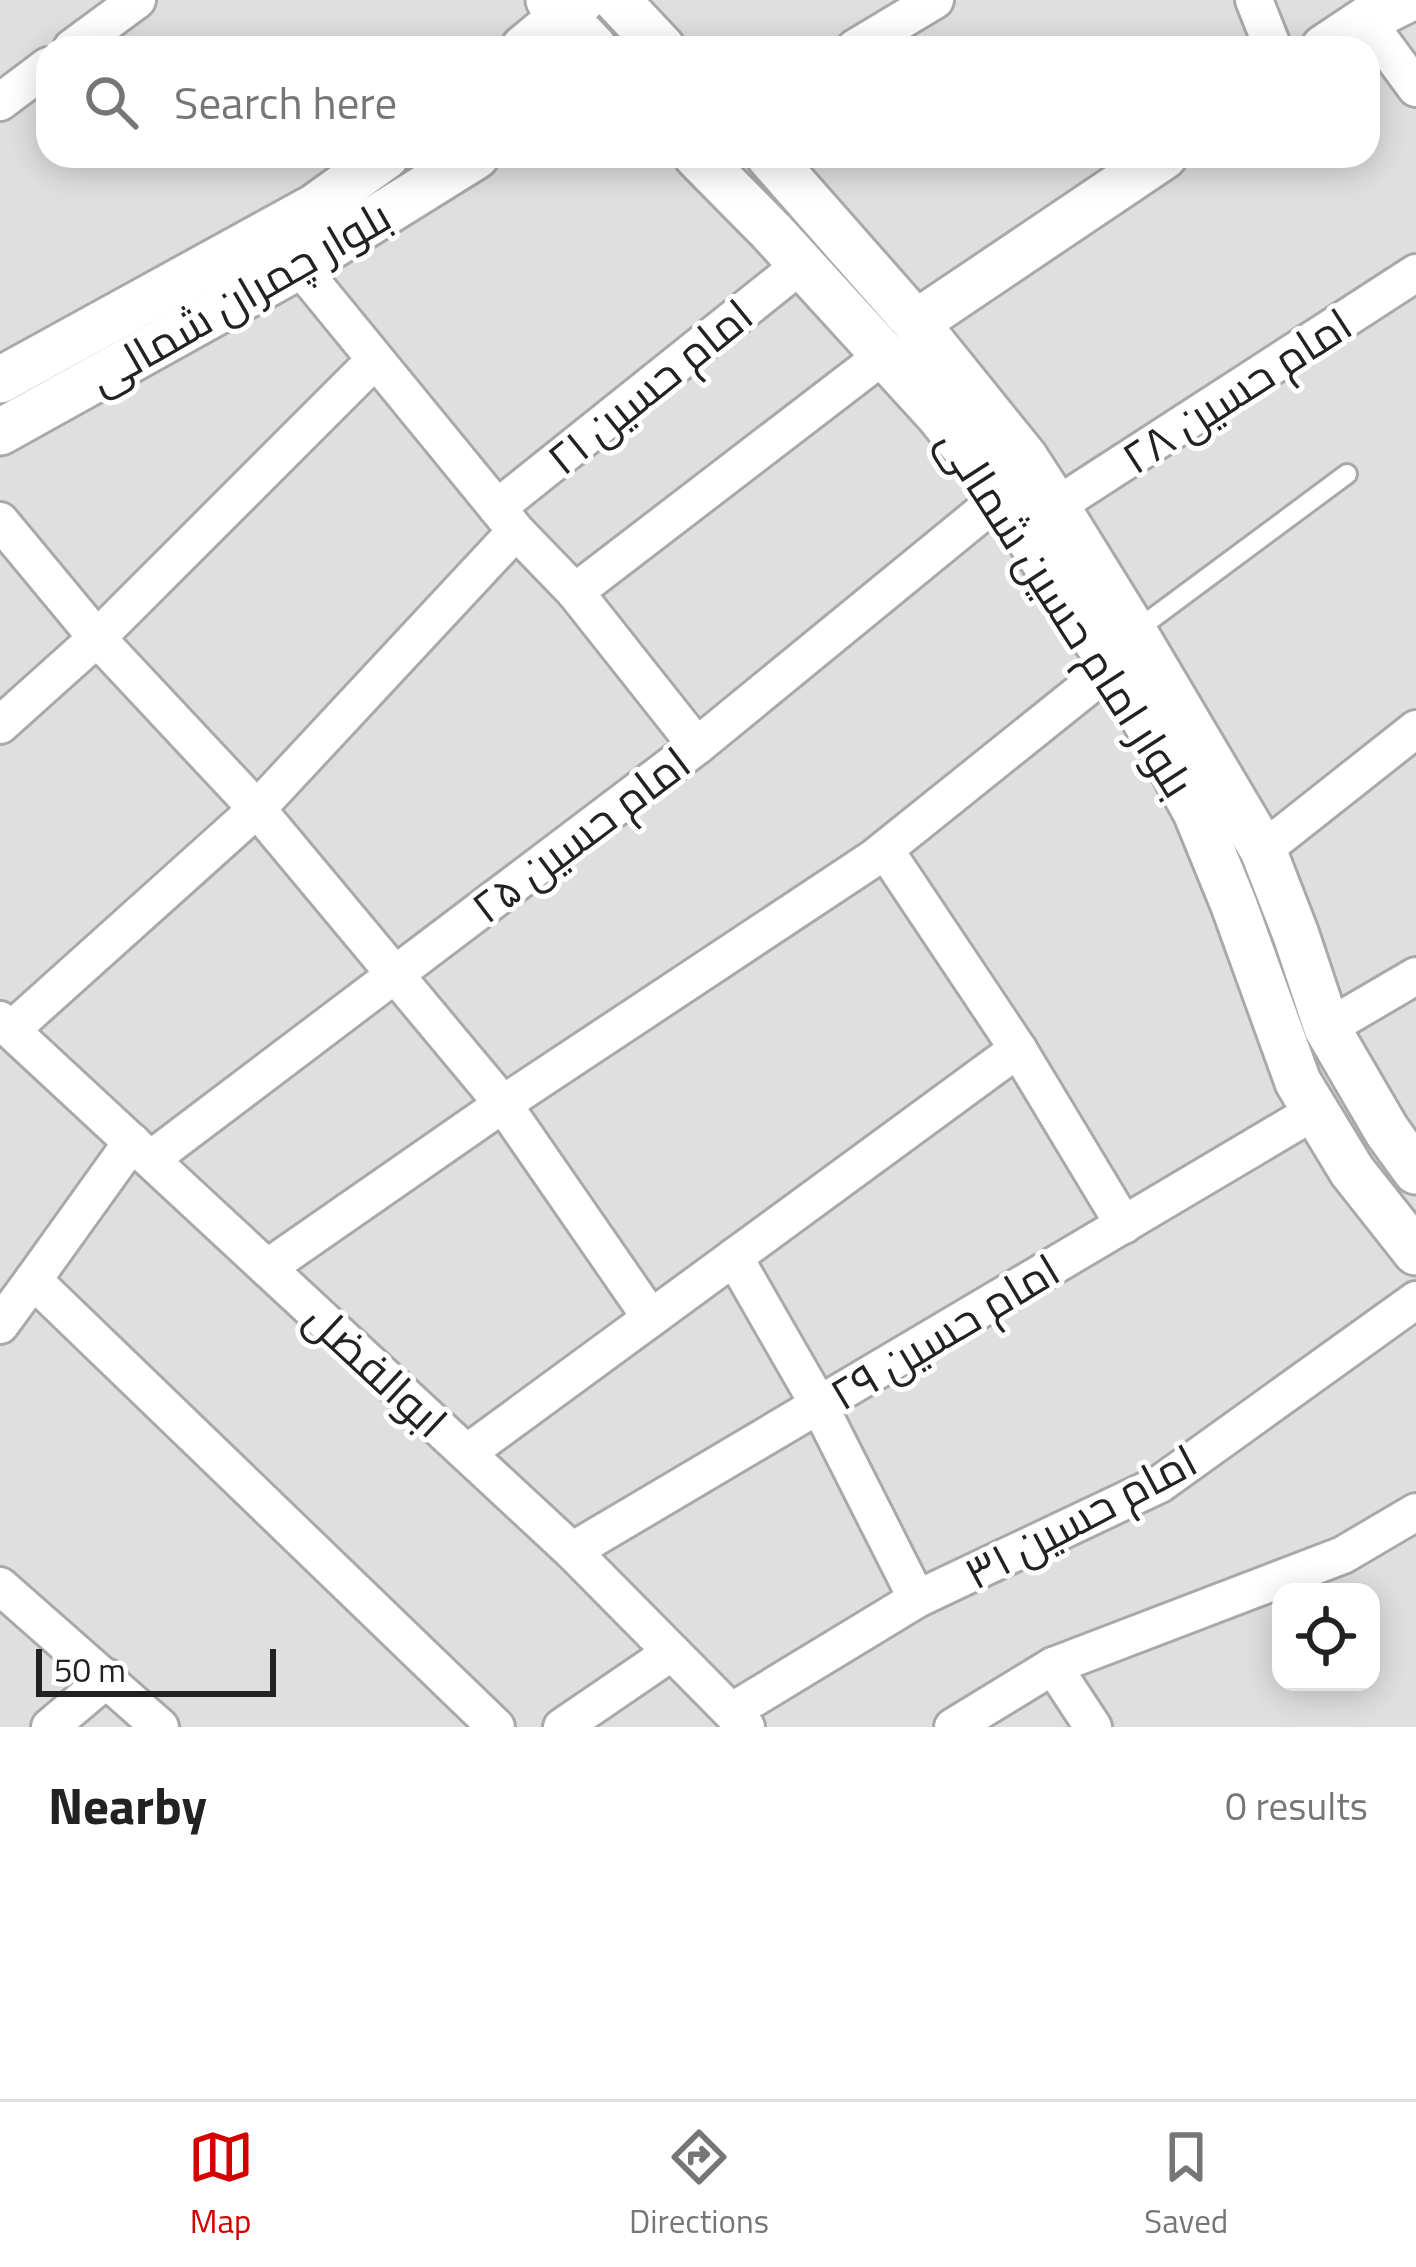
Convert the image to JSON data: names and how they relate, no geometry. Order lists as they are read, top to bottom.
{
  "streets": {
    "street": [
      "بلوار چمران شمالی",
      "امام حسین ۲۱",
      "امام حسین ۲۸",
      "بلوار امام حسین شمالی",
      "امام حسین ۲۵",
      "امام حسین ۲۹",
      "ابوالفضل",
      "امام حسین ۳۱"
    ]
  },
  "crossings": [
    ["امام حسین ۲۱", "بلوار امام حسین شمالی"],
    ["امام حسین ۲۱", "ابوالفضل"],
    ["امام حسین ۲۸", "بلوار امام حسین شمالی"],
    ["بلوار امام حسین شمالی", "امام حسین ۲۵"],
    ["بلوار امام حسین شمالی", "امام حسین ۲۹"],
    ["امام حسین ۲۵", "ابوالفضل"],
    ["امام حسین ۲۹", "ابوالفضل"],
    ["ابوالفضل", "امام حسین ۳۱"]
  ],
  "scale_bar": "50 m",
  "page": {
    "search": "Search here",
    "scale": "50 m",
    "heading": ["Nearby", "0 results"],
    "nav": ["Map", "Directions", "Saved"]
  }
}
